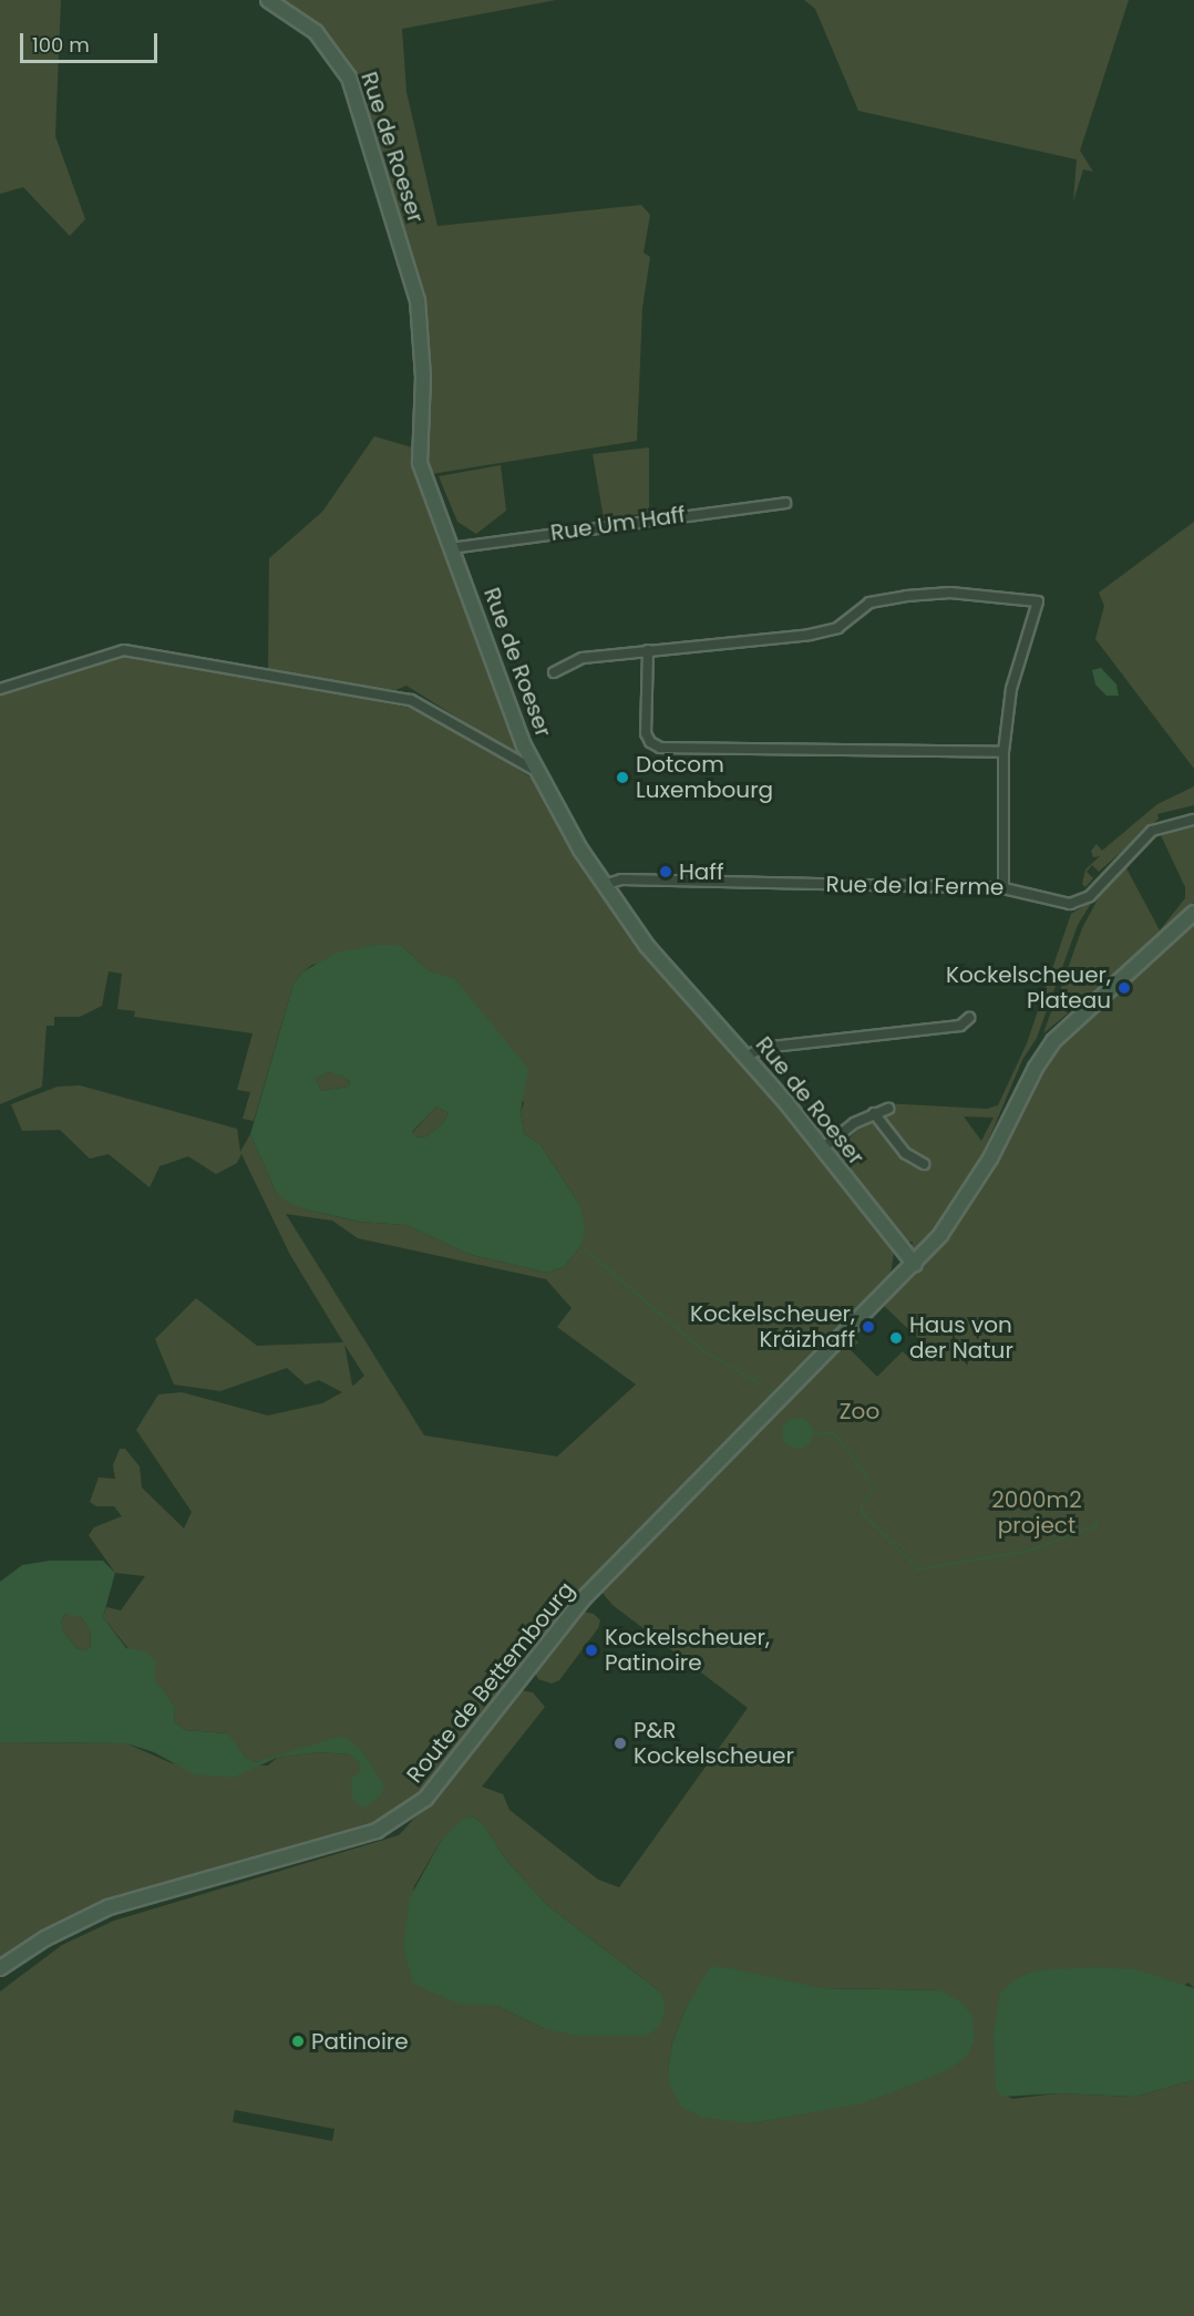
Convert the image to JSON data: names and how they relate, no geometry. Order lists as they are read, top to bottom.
{
  "streets": {
    "main road": ["Rue de Roeser", "Route de Bettembourg"],
    "street": ["Rue Um Haff", "Rue de la Ferme"]
  },
  "crossings": [
    ["Rue de Roeser", "Rue Um Haff"],
    ["Rue de Roeser", "Rue de la Ferme"],
    ["Rue de Roeser", "Route de Bettembourg"]
  ],
  "parks": ["Zoo", "2000m2 project"],
  "places": [
    "Dotcom Luxembourg",
    "Haff",
    "Kockelscheuer, Plateau",
    "Kockelscheuer, Kräizhaff",
    "Haus von der Natur",
    "Kockelscheuer, Patinoire",
    "P&R Kockelscheuer",
    "Patinoire"
  ],
  "scale_bar": "100 m"
}
